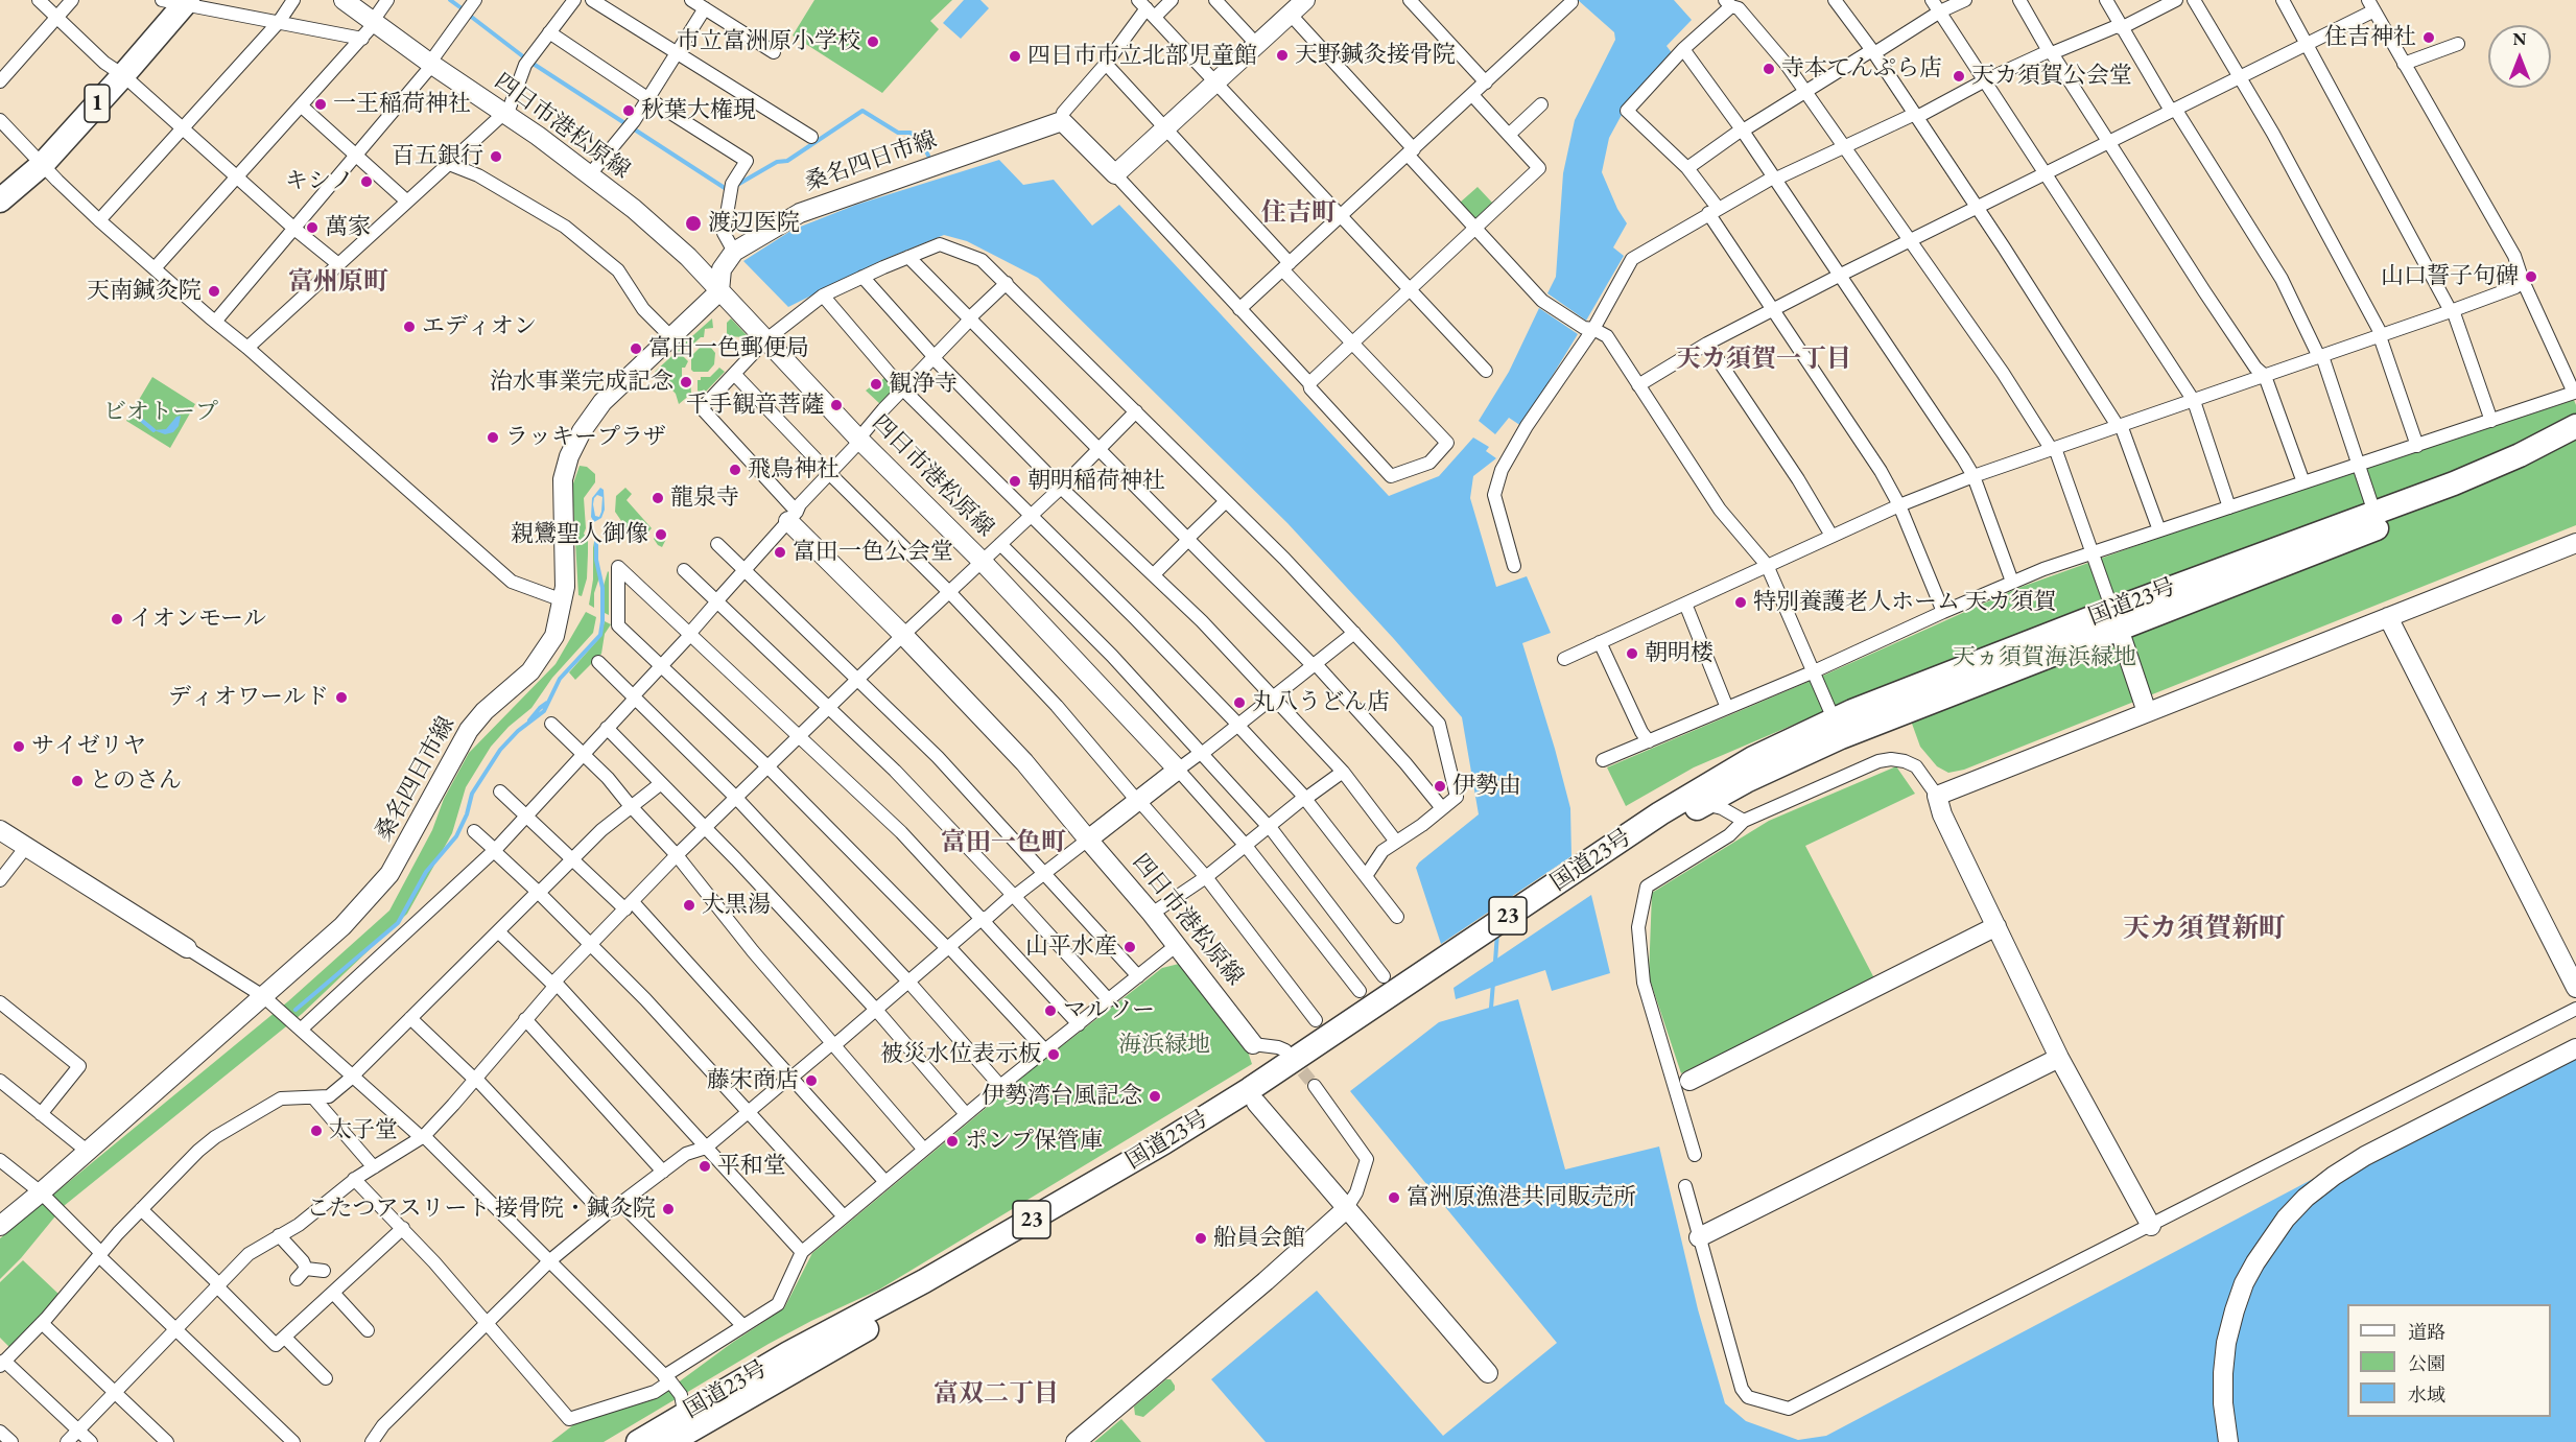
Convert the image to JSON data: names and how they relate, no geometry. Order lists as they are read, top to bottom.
{
  "streets": {
    "highway": ["1", "国道23号", "23"],
    "street": ["四日市港松原線", "桑名四日市線"]
  },
  "crossings": [
    ["四日市港松原線", "桑名四日市線"]
  ],
  "districts": [
    "住吉町",
    "富州原町",
    "天カ須賀一丁目",
    "富田一色町",
    "天カ須賀新町",
    "富双二丁目"
  ],
  "parks": ["ビオトープ", "天ヵ須賀海浜緑地", "海浜緑地"],
  "places": [
    "住吉神社",
    "市立富洲原小学校",
    "天野鍼灸接骨院",
    "四日市市立北部児童館",
    "寺本てんぷら店",
    "天カ須賀公会堂",
    "一王稲荷神社",
    "秋葉大権現",
    "百五銀行",
    "キシノ",
    "渡辺医院",
    "萬家",
    "山口誓子句碑",
    "天南鍼灸院",
    "エディオン",
    "富田一色郵便局",
    "治水事業完成記念",
    "観浄寺",
    "千手観音菩薩",
    "ラッキープラザ",
    "飛鳥神社",
    "朝明稲荷神社",
    "龍泉寺",
    "親鸞聖人御像",
    "富田一色公会堂",
    "特別養護老人ホーム 天カ須賀",
    "イオンモール",
    "朝明楼",
    "ディオワールド",
    "丸八うどん店",
    "サイゼリヤ",
    "とのさん",
    "伊勢由",
    "大黒湯",
    "山平水産",
    "マルソー",
    "被災水位表示板",
    "藤宋商店",
    "伊勢湾台風記念",
    "太子堂",
    "ポンプ保管庫",
    "平和堂",
    "富洲原漁港共同販売所",
    "こたつアスリート 接骨院・鍼灸院",
    "船員会館"
  ],
  "legend": ["道路", "公園", "水域"],
  "north": "top"
}
